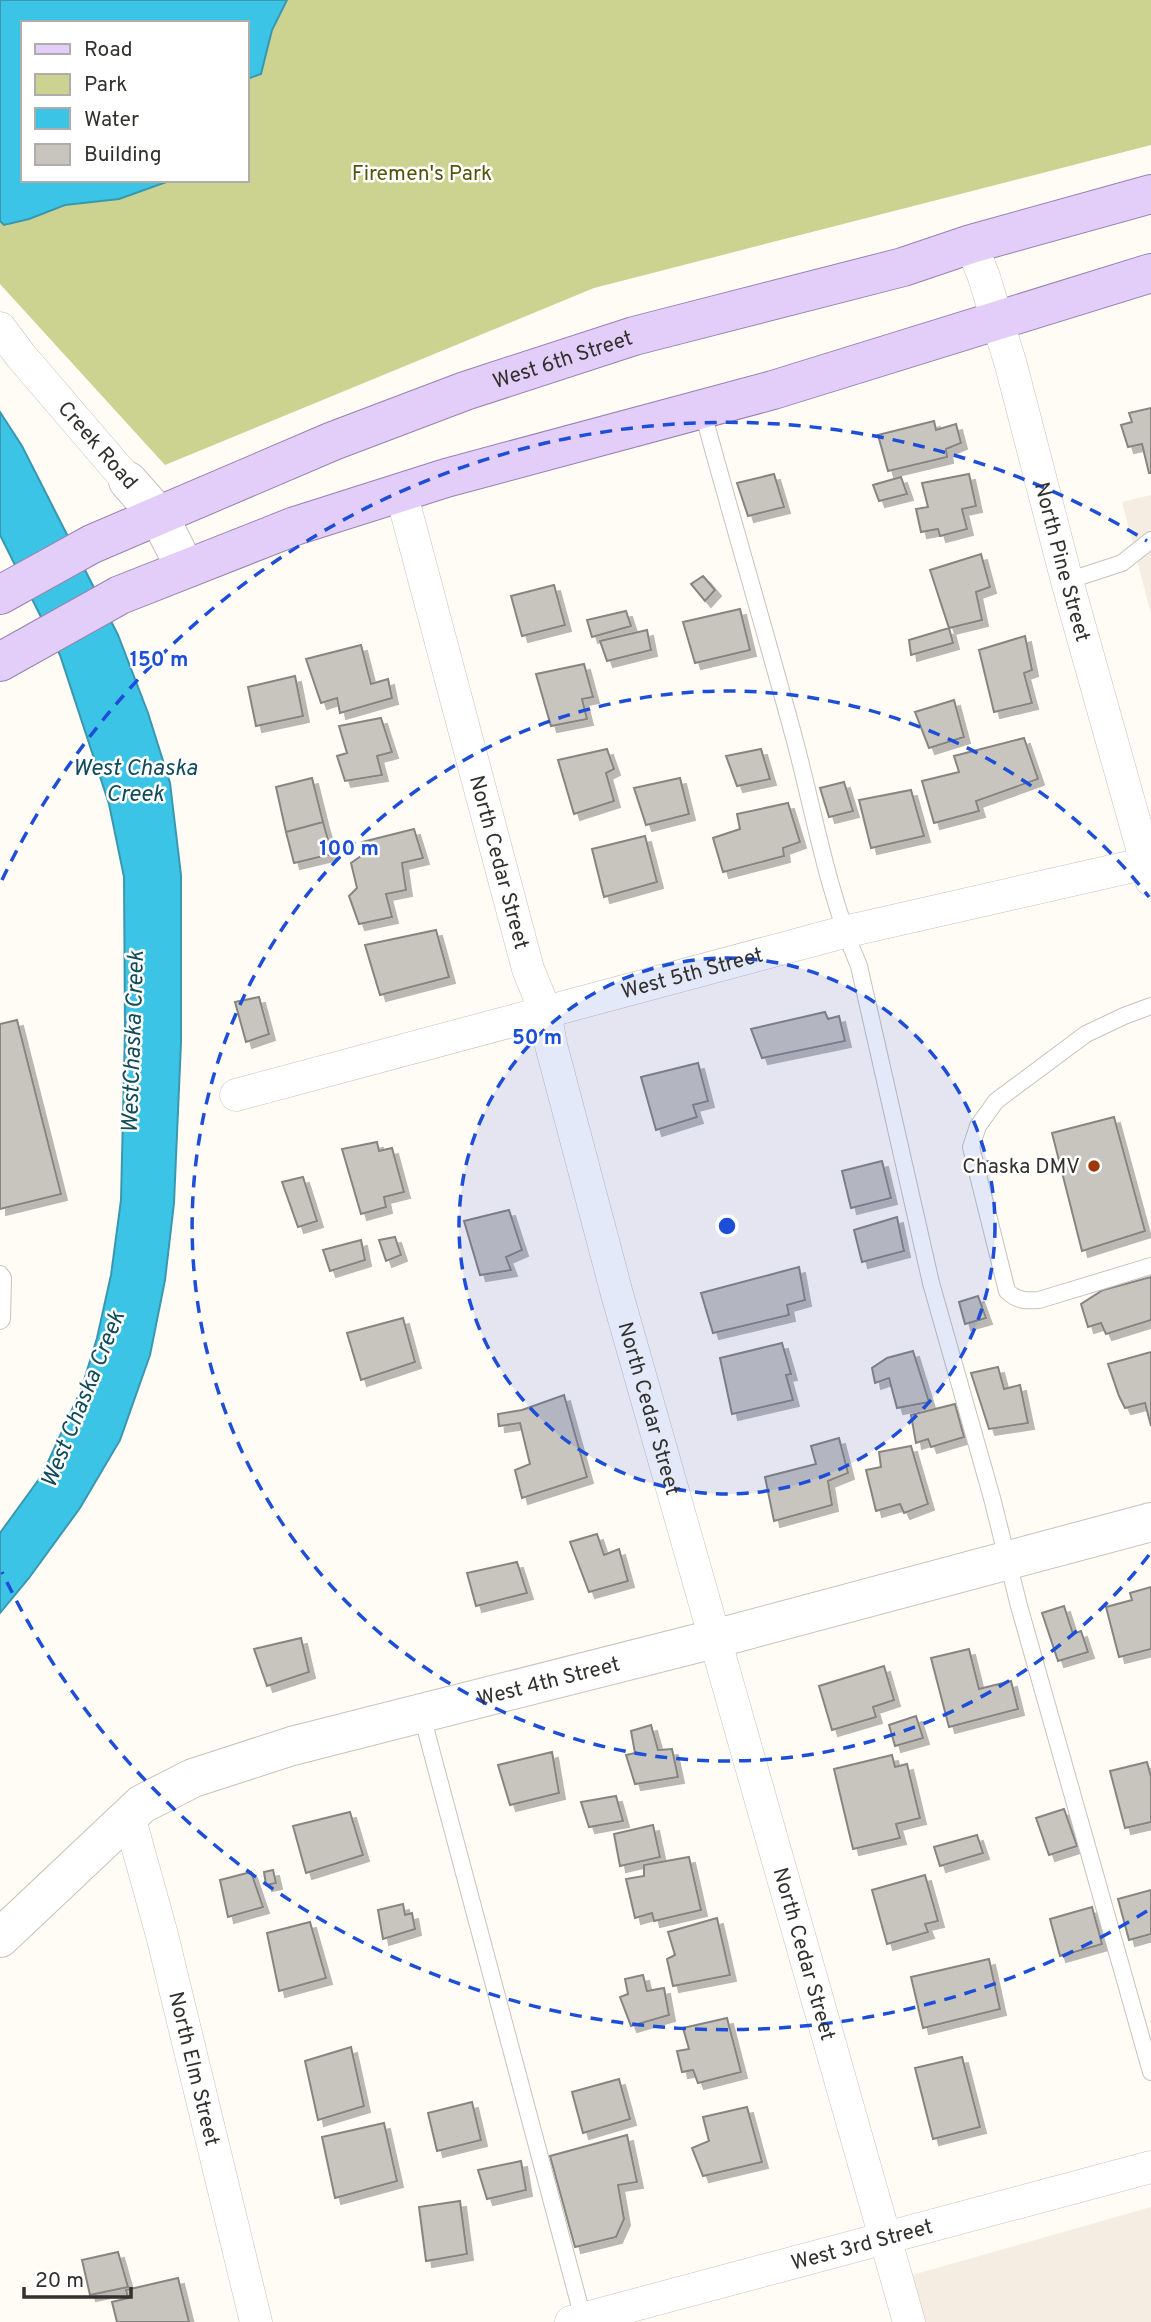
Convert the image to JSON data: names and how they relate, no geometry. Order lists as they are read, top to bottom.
{
  "streets": {
    "main road": ["West 6th Street"],
    "street": [
      "Creek Road",
      "North Pine Street",
      "North Cedar Street",
      "West 5th Street",
      "West 4th Street",
      "North Elm Street",
      "West 3rd Street"
    ]
  },
  "crossings": [
    ["West 6th Street", "Creek Road"],
    ["West 6th Street", "North Pine Street"],
    ["North Pine Street", "West 5th Street"],
    ["North Cedar Street", "West 5th Street"],
    ["North Cedar Street", "West 4th Street"],
    ["North Cedar Street", "West 3rd Street"],
    ["West 4th Street", "North Elm Street"]
  ],
  "water": ["West Chaska Creek", "WestChaska Creek"],
  "parks": ["Firemen's Park"],
  "places": ["Chaska DMV"],
  "legend": [
    "Road",
    "Park",
    "Water",
    "Building"
  ],
  "scale_bar": "20 m",
  "rings": ["150 m", "100 m", "50 m"]
}
